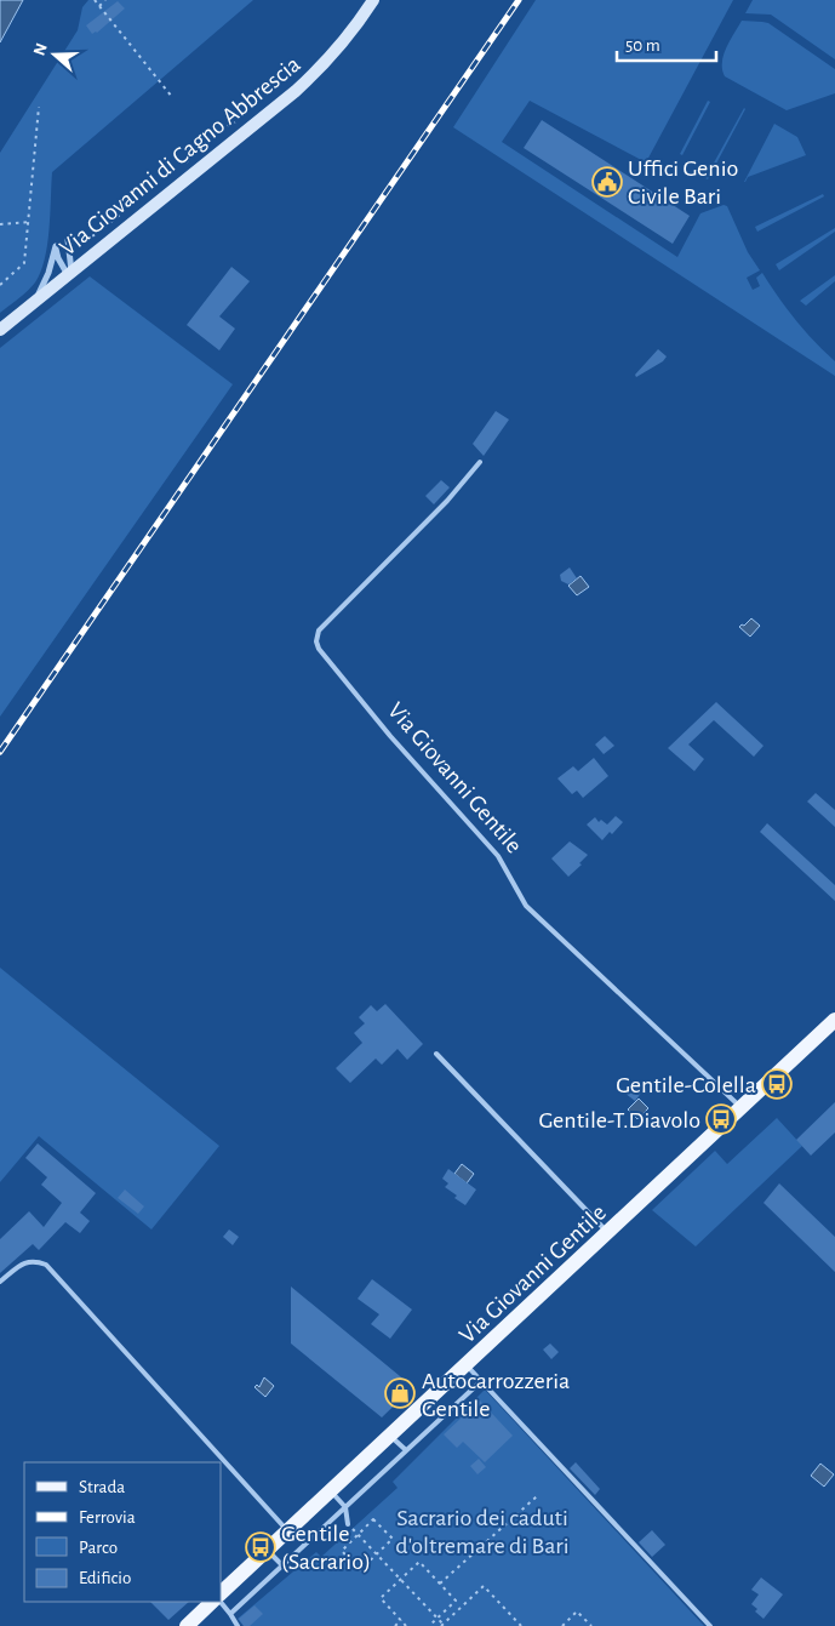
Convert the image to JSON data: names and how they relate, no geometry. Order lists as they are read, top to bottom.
{
  "streets": {
    "main road": ["Via Giovanni di Cagno Abbrescia", "Via Giovanni Gentile"]
  },
  "parks": ["Sacrario dei caduti d'oltremare di Bari"],
  "places": {
    "public building": ["Uffici Genio Civile Bari"],
    "bus stop": ["Gentile-Colella", "Gentile-T.Diavolo", "Gentile (Sacrario)"],
    "shop": ["Autocarrozzeria Gentile"]
  },
  "legend": [
    "Strada",
    "Ferrovia",
    "Parco",
    "Edificio"
  ],
  "scale_bar": "50 m",
  "north": "left"
}
